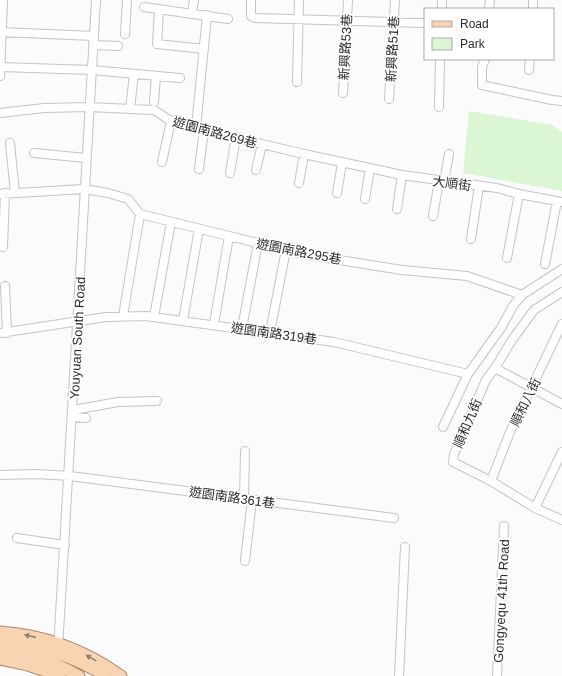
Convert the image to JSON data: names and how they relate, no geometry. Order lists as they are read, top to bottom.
{
  "streets": {
    "street": [
      "新興路53巷",
      "新興路51巷",
      "遊園南路269巷",
      "大順街",
      "遊園南路295巷",
      "遊園南路319巷",
      "Youyuan South Road",
      "順和八街",
      "順和九街",
      "遊園南路361巷",
      "Gongyequ 41th Road"
    ]
  },
  "crossings": [
    ["遊園南路269巷", "大順街"],
    ["遊園南路269巷", "Youyuan South Road"],
    ["遊園南路319巷", "Youyuan South Road"],
    ["Youyuan South Road", "遊園南路361巷"],
    ["順和八街", "順和九街"]
  ],
  "legend": ["Road", "Park"]
}
